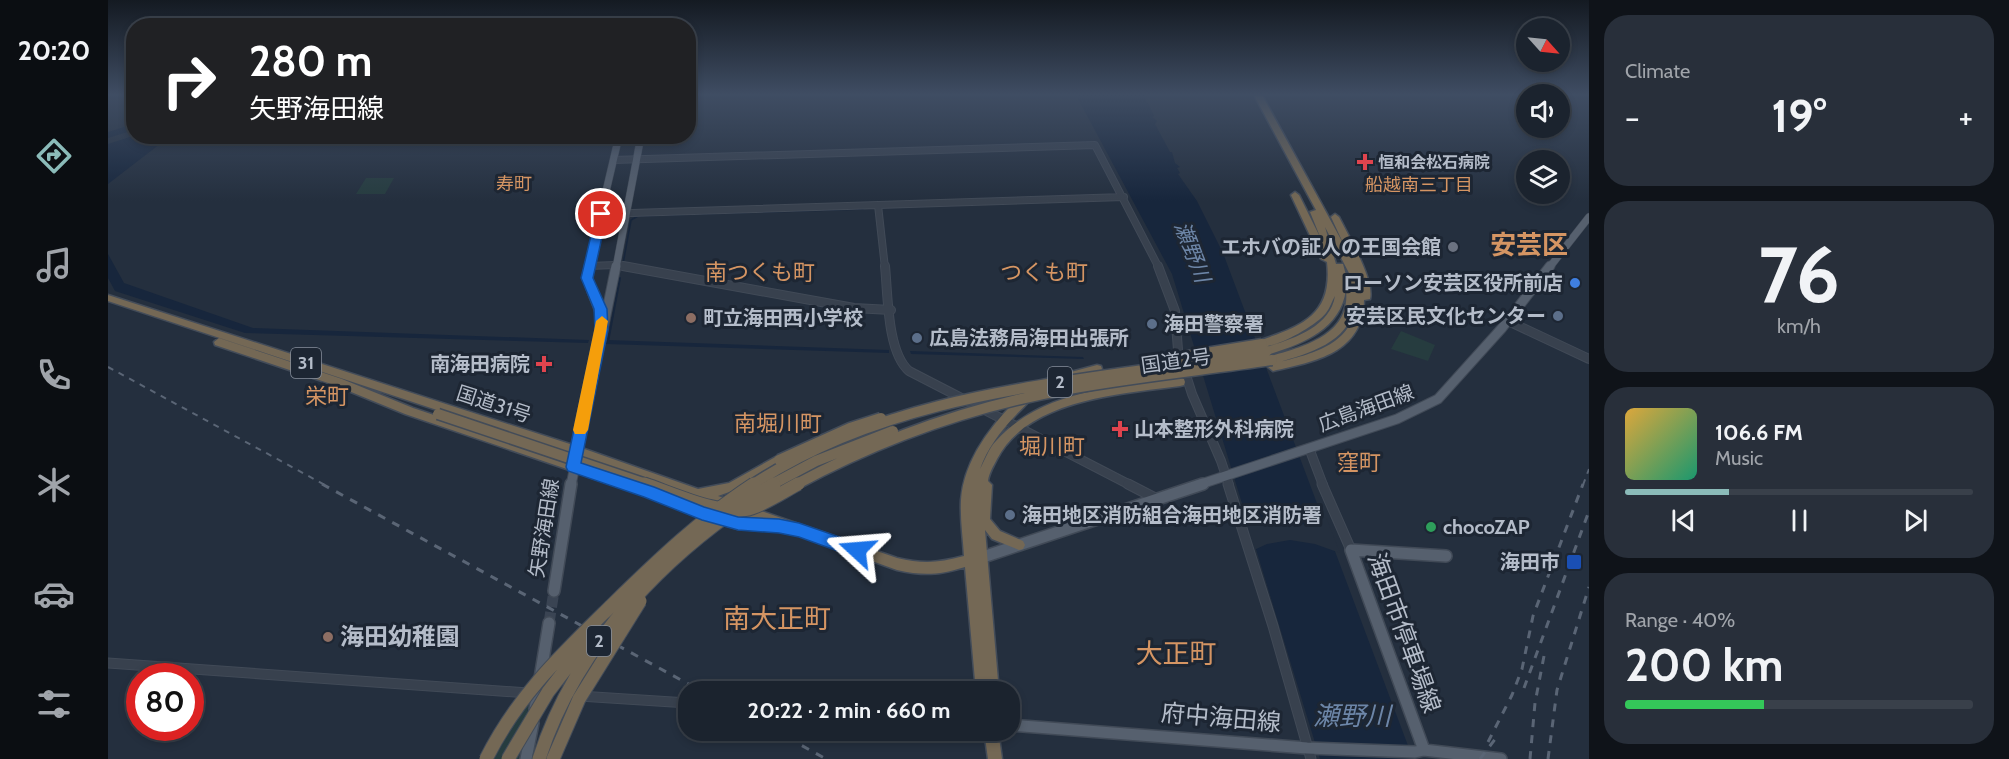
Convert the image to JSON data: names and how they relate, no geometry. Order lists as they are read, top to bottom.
{
  "streets": {
    "highway": [
      "国道2号",
      "31",
      "2",
      "国道31号"
    ],
    "main road": [
      "広島海田線",
      "矢野海田線",
      "海田市停車場線",
      "府中海田線"
    ]
  },
  "crossings": [
    ["国道2号", "2"],
    ["国道2号", "国道31号"],
    ["国道2号", "広島海田線"],
    ["国道31号", "広島海田線"],
    ["国道31号", "矢野海田線"],
    ["海田市停車場線", "府中海田線"]
  ],
  "districts": [
    "寿町",
    "船越南三丁目",
    "安芸区",
    "南つくも町",
    "つくも町",
    "栄町",
    "南堀川町",
    "堀川町",
    "窪町",
    "南大正町",
    "大正町"
  ],
  "water": ["瀬野川"],
  "places": {
    "health": ["恒和会松石病院", "南海田病院", "山本整形外科病院"],
    "other": [
      "エホバの証人の王国会館",
      "ローソン安芸区役所前店",
      "安芸区民文化センター",
      "町立海田西小学校",
      "海田警察署",
      "広島法務局海田出張所",
      "海田地区消防組合海田地区消防署",
      "chocoZAP",
      "海田幼稚園"
    ],
    "transit": ["海田市"]
  },
  "north": "bottom right",
  "page": {
    "tabs": "20:20",
    "tile": [
      "Climate",
      ["76", "km/h"],
      ["Range · 40%", "200 km"]
    ],
    "turn": ["280 m", "矢野海田線"],
    "heat": ["−", "19°", "+"],
    "song": ["106.6 FM", "Music"],
    "limit": "80",
    "trip": "20:22 · 2 min · 660 m"
  }
}
